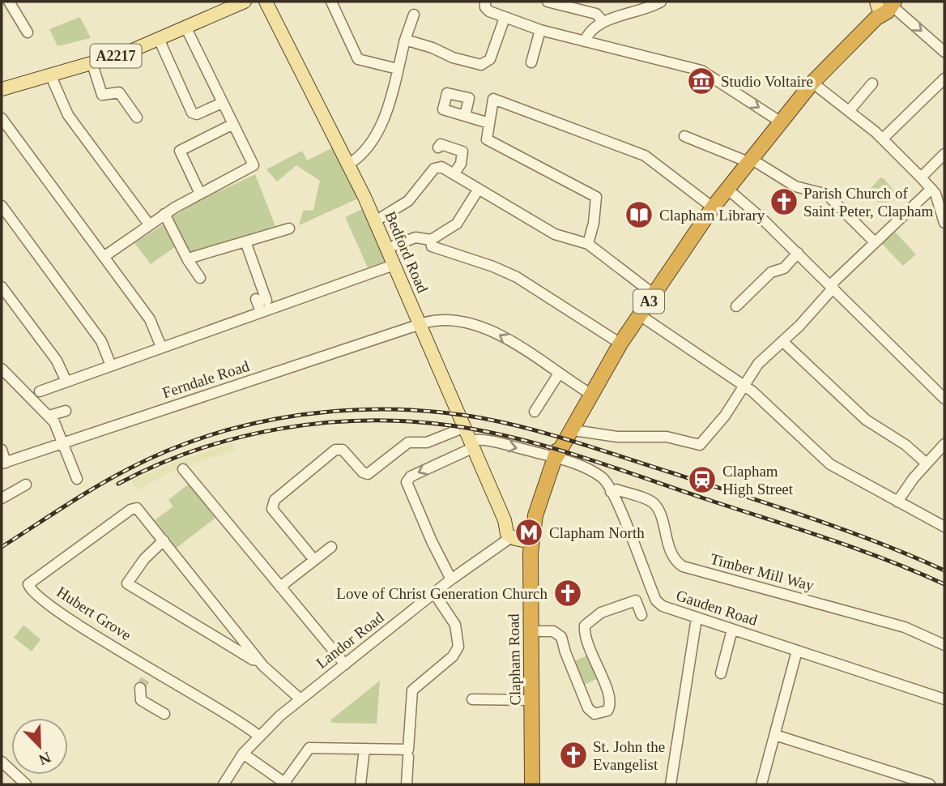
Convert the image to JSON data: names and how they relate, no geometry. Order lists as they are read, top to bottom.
{
  "streets": {
    "highway": ["A3", "Clapham Road"],
    "main road": ["A2217", "Bedford Road"],
    "street": [
      "Ferndale Road",
      "Timber Mill Way",
      "Gauden Road",
      "Hubert Grove",
      "Landor Road"
    ]
  },
  "crossings": [
    ["Bedford Road", "Ferndale Road"],
    ["Bedford Road", "Gauden Road"],
    ["Bedford Road", "Landor Road"],
    ["A3", "Ferndale Road"],
    ["A3", "Gauden Road"],
    ["A3", "Clapham Road"],
    ["Timber Mill Way", "Gauden Road"],
    ["Hubert Grove", "Landor Road"]
  ],
  "places": {
    "museum": ["Studio Voltaire"],
    "church": ["Parish Church of Saint Peter, Clapham", "Love of Christ Generation Church", "St. John the Evangelist"],
    "library": ["Clapham Library"],
    "station": ["Clapham High Street"],
    "metro station": ["Clapham North"]
  },
  "north": "bottom right"
}
